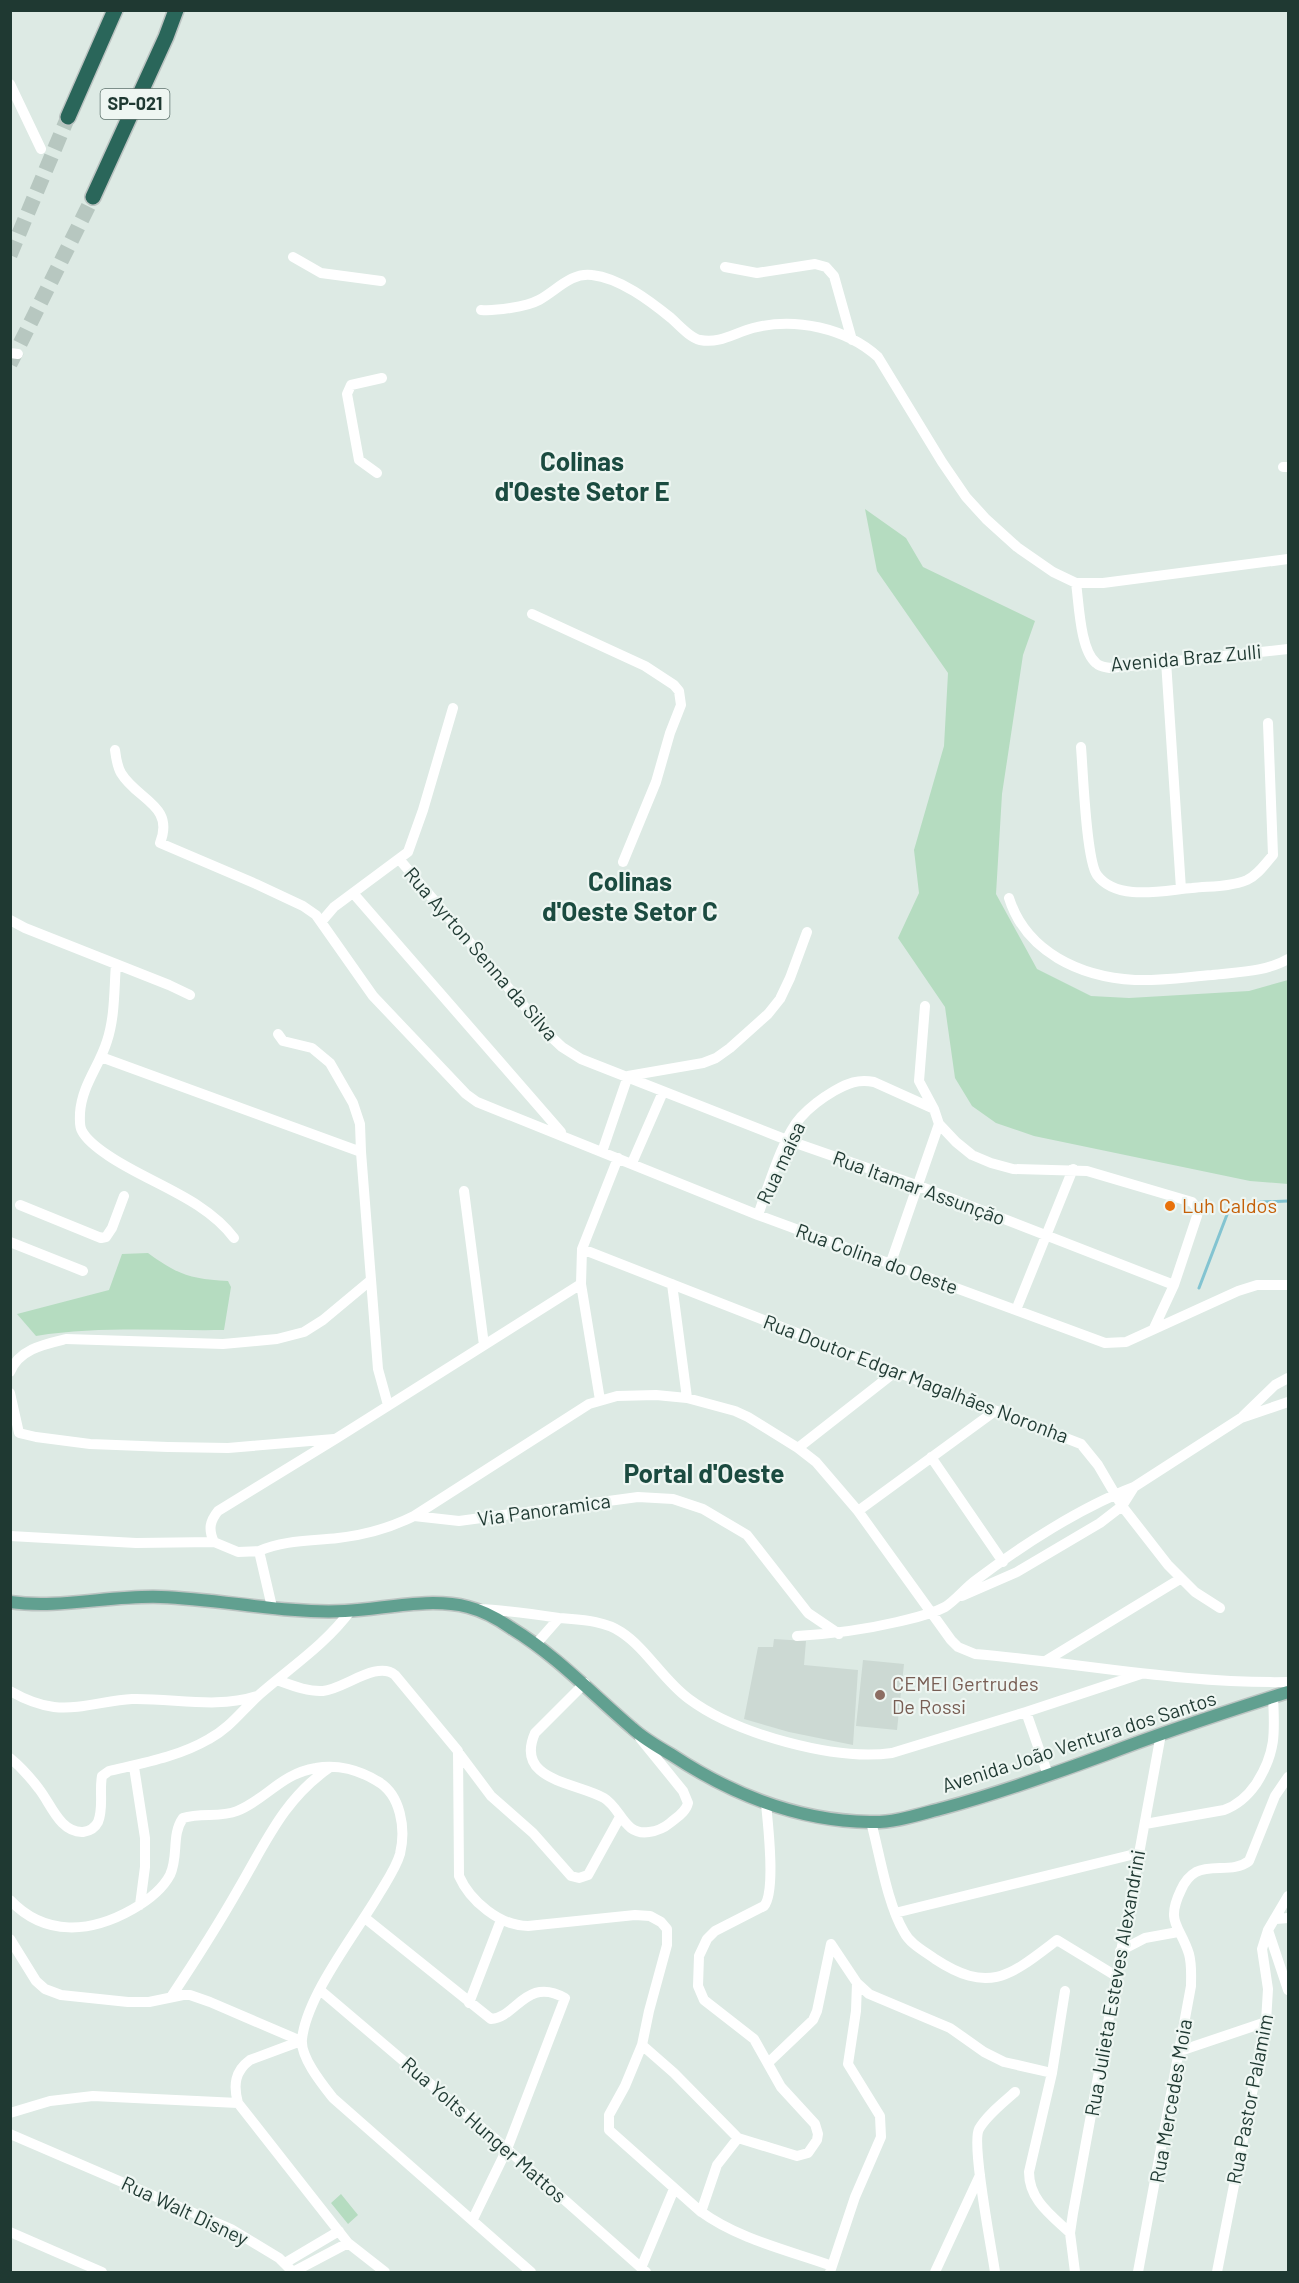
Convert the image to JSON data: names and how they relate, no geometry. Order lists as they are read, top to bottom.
{
  "streets": {
    "highway": ["SP-021"],
    "main road": ["Avenida João Ventura dos Santos"],
    "street": [
      "Avenida Braz Zulli",
      "Rua Ayrton Senna da Silva",
      "Rua maísa",
      "Rua Itamar Assunção",
      "Rua Colina do Oeste",
      "Rua Doutor Edgar Magalhães Noronha",
      "Via Panoramica",
      "Rua Julieta Esteves Alexandrini",
      "Rua Pastor Palamim",
      "Rua Mercedes Moia",
      "Rua Yolts Hunger Mattos",
      "Rua Walt Disney"
    ]
  },
  "crossings": [
    ["Rua Ayrton Senna da Silva", "Rua Itamar Assunção"],
    ["Rua maísa", "Rua Itamar Assunção"],
    ["Rua maísa", "Rua Colina do Oeste"],
    ["Avenida João Ventura dos Santos", "Rua Julieta Esteves Alexandrini"]
  ],
  "districts": ["Colinas d'Oeste Setor E", "Colinas d'Oeste Setor C", "Portal d'Oeste"],
  "places": ["Luh Caldos", "CEMEI Gertrudes De Rossi"]
}
